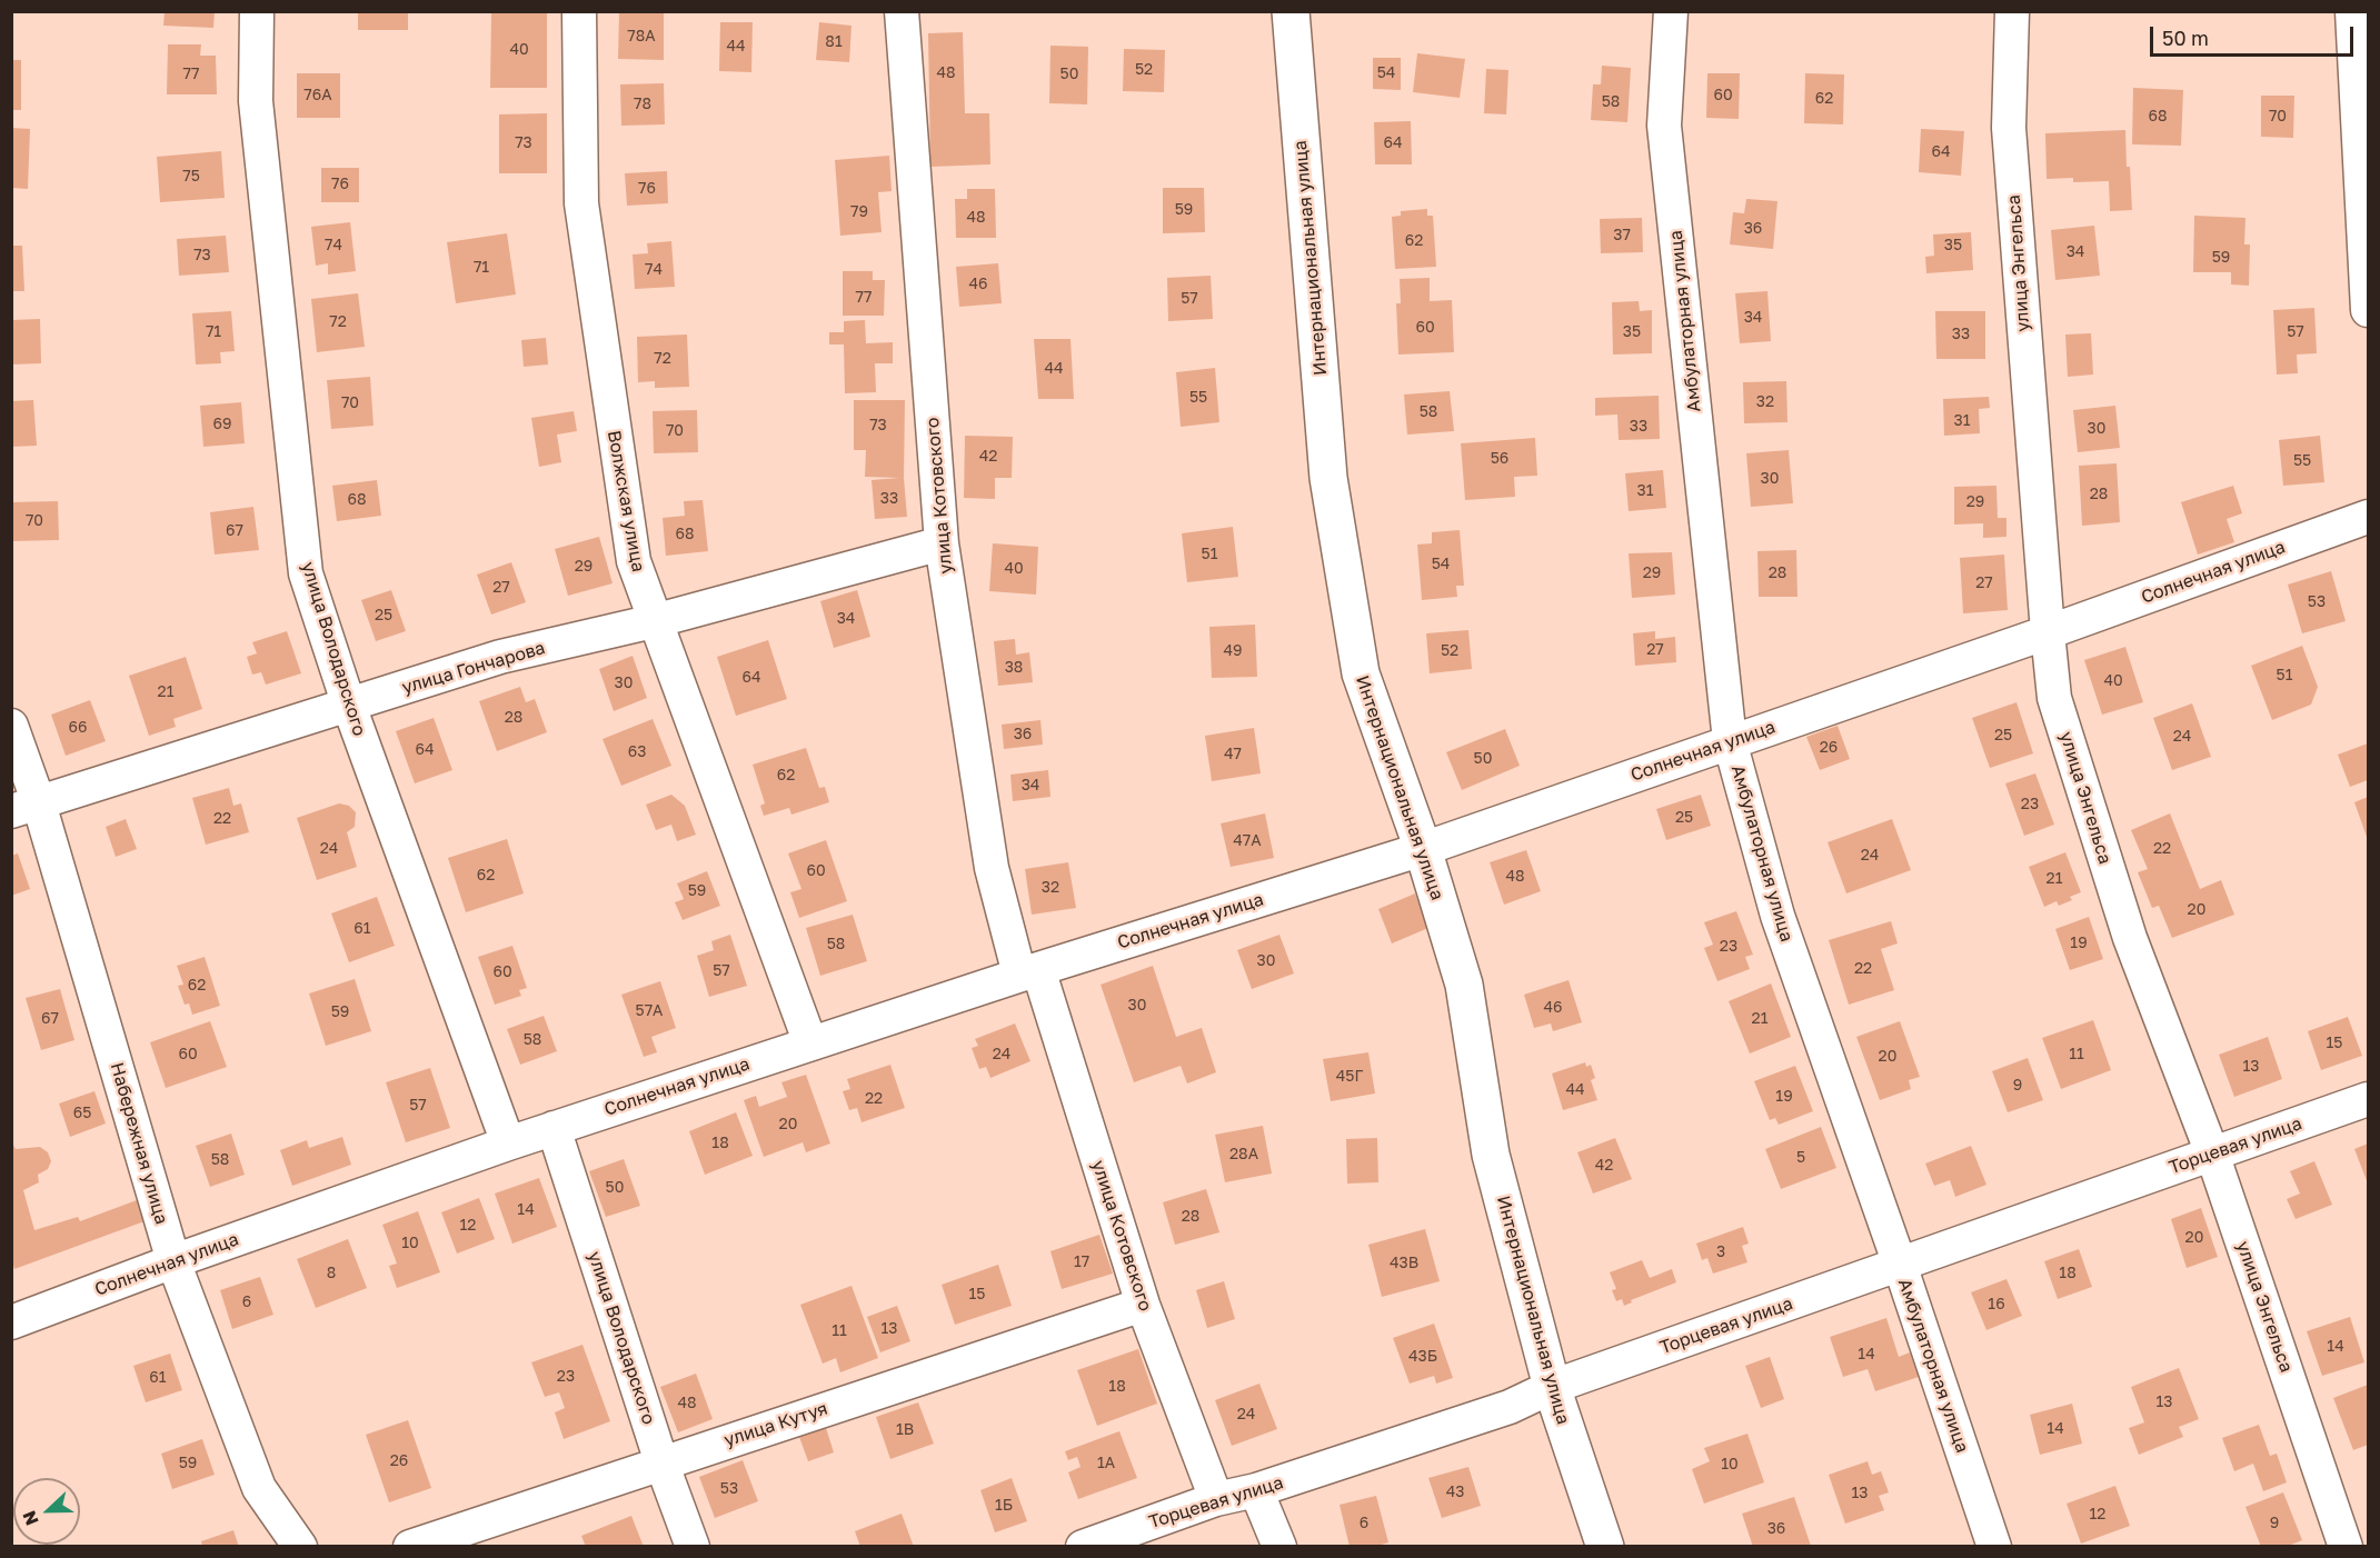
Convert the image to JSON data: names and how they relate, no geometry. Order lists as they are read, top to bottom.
{
  "streets": {
    "street": [
      "Интернациональная улица",
      "улица Энгельса",
      "Амбулаторная улица",
      "улица Котовского",
      "Волжская улица",
      "Солнечная улица",
      "улица Володарского",
      "улица Гончарова",
      "Набережная улица",
      "Торцевая улица",
      "улица Кутуя"
    ]
  },
  "crossings": [
    ["Интернациональная улица", "Солнечная улица"],
    ["Интернациональная улица", "Торцевая улица"],
    ["улица Энгельса", "Солнечная улица"],
    ["улица Энгельса", "Торцевая улица"],
    ["Амбулаторная улица", "Солнечная улица"],
    ["Амбулаторная улица", "Торцевая улица"],
    ["улица Котовского", "Солнечная улица"],
    ["улица Котовского", "улица Гончарова"],
    ["улица Котовского", "Торцевая улица"],
    ["улица Котовского", "улица Кутуя"],
    ["Волжская улица", "Солнечная улица"],
    ["Волжская улица", "улица Гончарова"],
    ["Солнечная улица", "улица Володарского"],
    ["Солнечная улица", "Набережная улица"],
    ["улица Володарского", "улица Гончарова"],
    ["улица Володарского", "улица Кутуя"],
    ["улица Гончарова", "Набережная улица"]
  ],
  "house_numbers": [
    "78А",
    "81",
    "44",
    "40",
    "52",
    "48",
    "54",
    "77",
    "50",
    "76А",
    "60",
    "62",
    "58",
    "78",
    "68",
    "70",
    "73",
    "64",
    "64",
    "75",
    "76",
    "76",
    "59",
    "79",
    "48",
    "36",
    "37",
    "62",
    "74",
    "35",
    "34",
    "73",
    "59",
    "71",
    "74",
    "46",
    "77",
    "57",
    "34",
    "72",
    "60",
    "71",
    "35",
    "57",
    "33",
    "72",
    "44",
    "55",
    "32",
    "70",
    "58",
    "31",
    "69",
    "73",
    "33",
    "30",
    "70",
    "42",
    "56",
    "55",
    "30",
    "31",
    "28",
    "33",
    "68",
    "29",
    "70",
    "67",
    "68",
    "51",
    "54",
    "29",
    "40",
    "29",
    "28",
    "27",
    "27",
    "53",
    "25",
    "34",
    "27",
    "49",
    "52",
    "38",
    "51",
    "64",
    "40",
    "30",
    "21",
    "28",
    "66",
    "36",
    "25",
    "24",
    "26",
    "64",
    "63",
    "47",
    "50",
    "62",
    "34",
    "23",
    "25",
    "22",
    "47А",
    "24",
    "22",
    "24",
    "60",
    "62",
    "48",
    "21",
    "32",
    "59",
    "20",
    "61",
    "19",
    "58",
    "23",
    "30",
    "22",
    "57",
    "60",
    "62",
    "30",
    "46",
    "57А",
    "59",
    "67",
    "21",
    "58",
    "15",
    "60",
    "24",
    "11",
    "20",
    "13",
    "45Г",
    "9",
    "44",
    "19",
    "22",
    "57",
    "65",
    "20",
    "18",
    "28А",
    "5",
    "58",
    "42",
    "50",
    "14",
    "28",
    "12",
    "20",
    "10",
    "3",
    "17",
    "43В",
    "8",
    "18",
    "15",
    "6",
    "16",
    "13",
    "11",
    "14",
    "14",
    "43Б",
    "23",
    "61",
    "18",
    "13",
    "48",
    "24",
    "14",
    "1В",
    "26",
    "59",
    "1А",
    "10",
    "53",
    "43",
    "13",
    "1Б",
    "12",
    "6",
    "9",
    "36"
  ],
  "scale_bar": "50 m",
  "north": "left"
}
